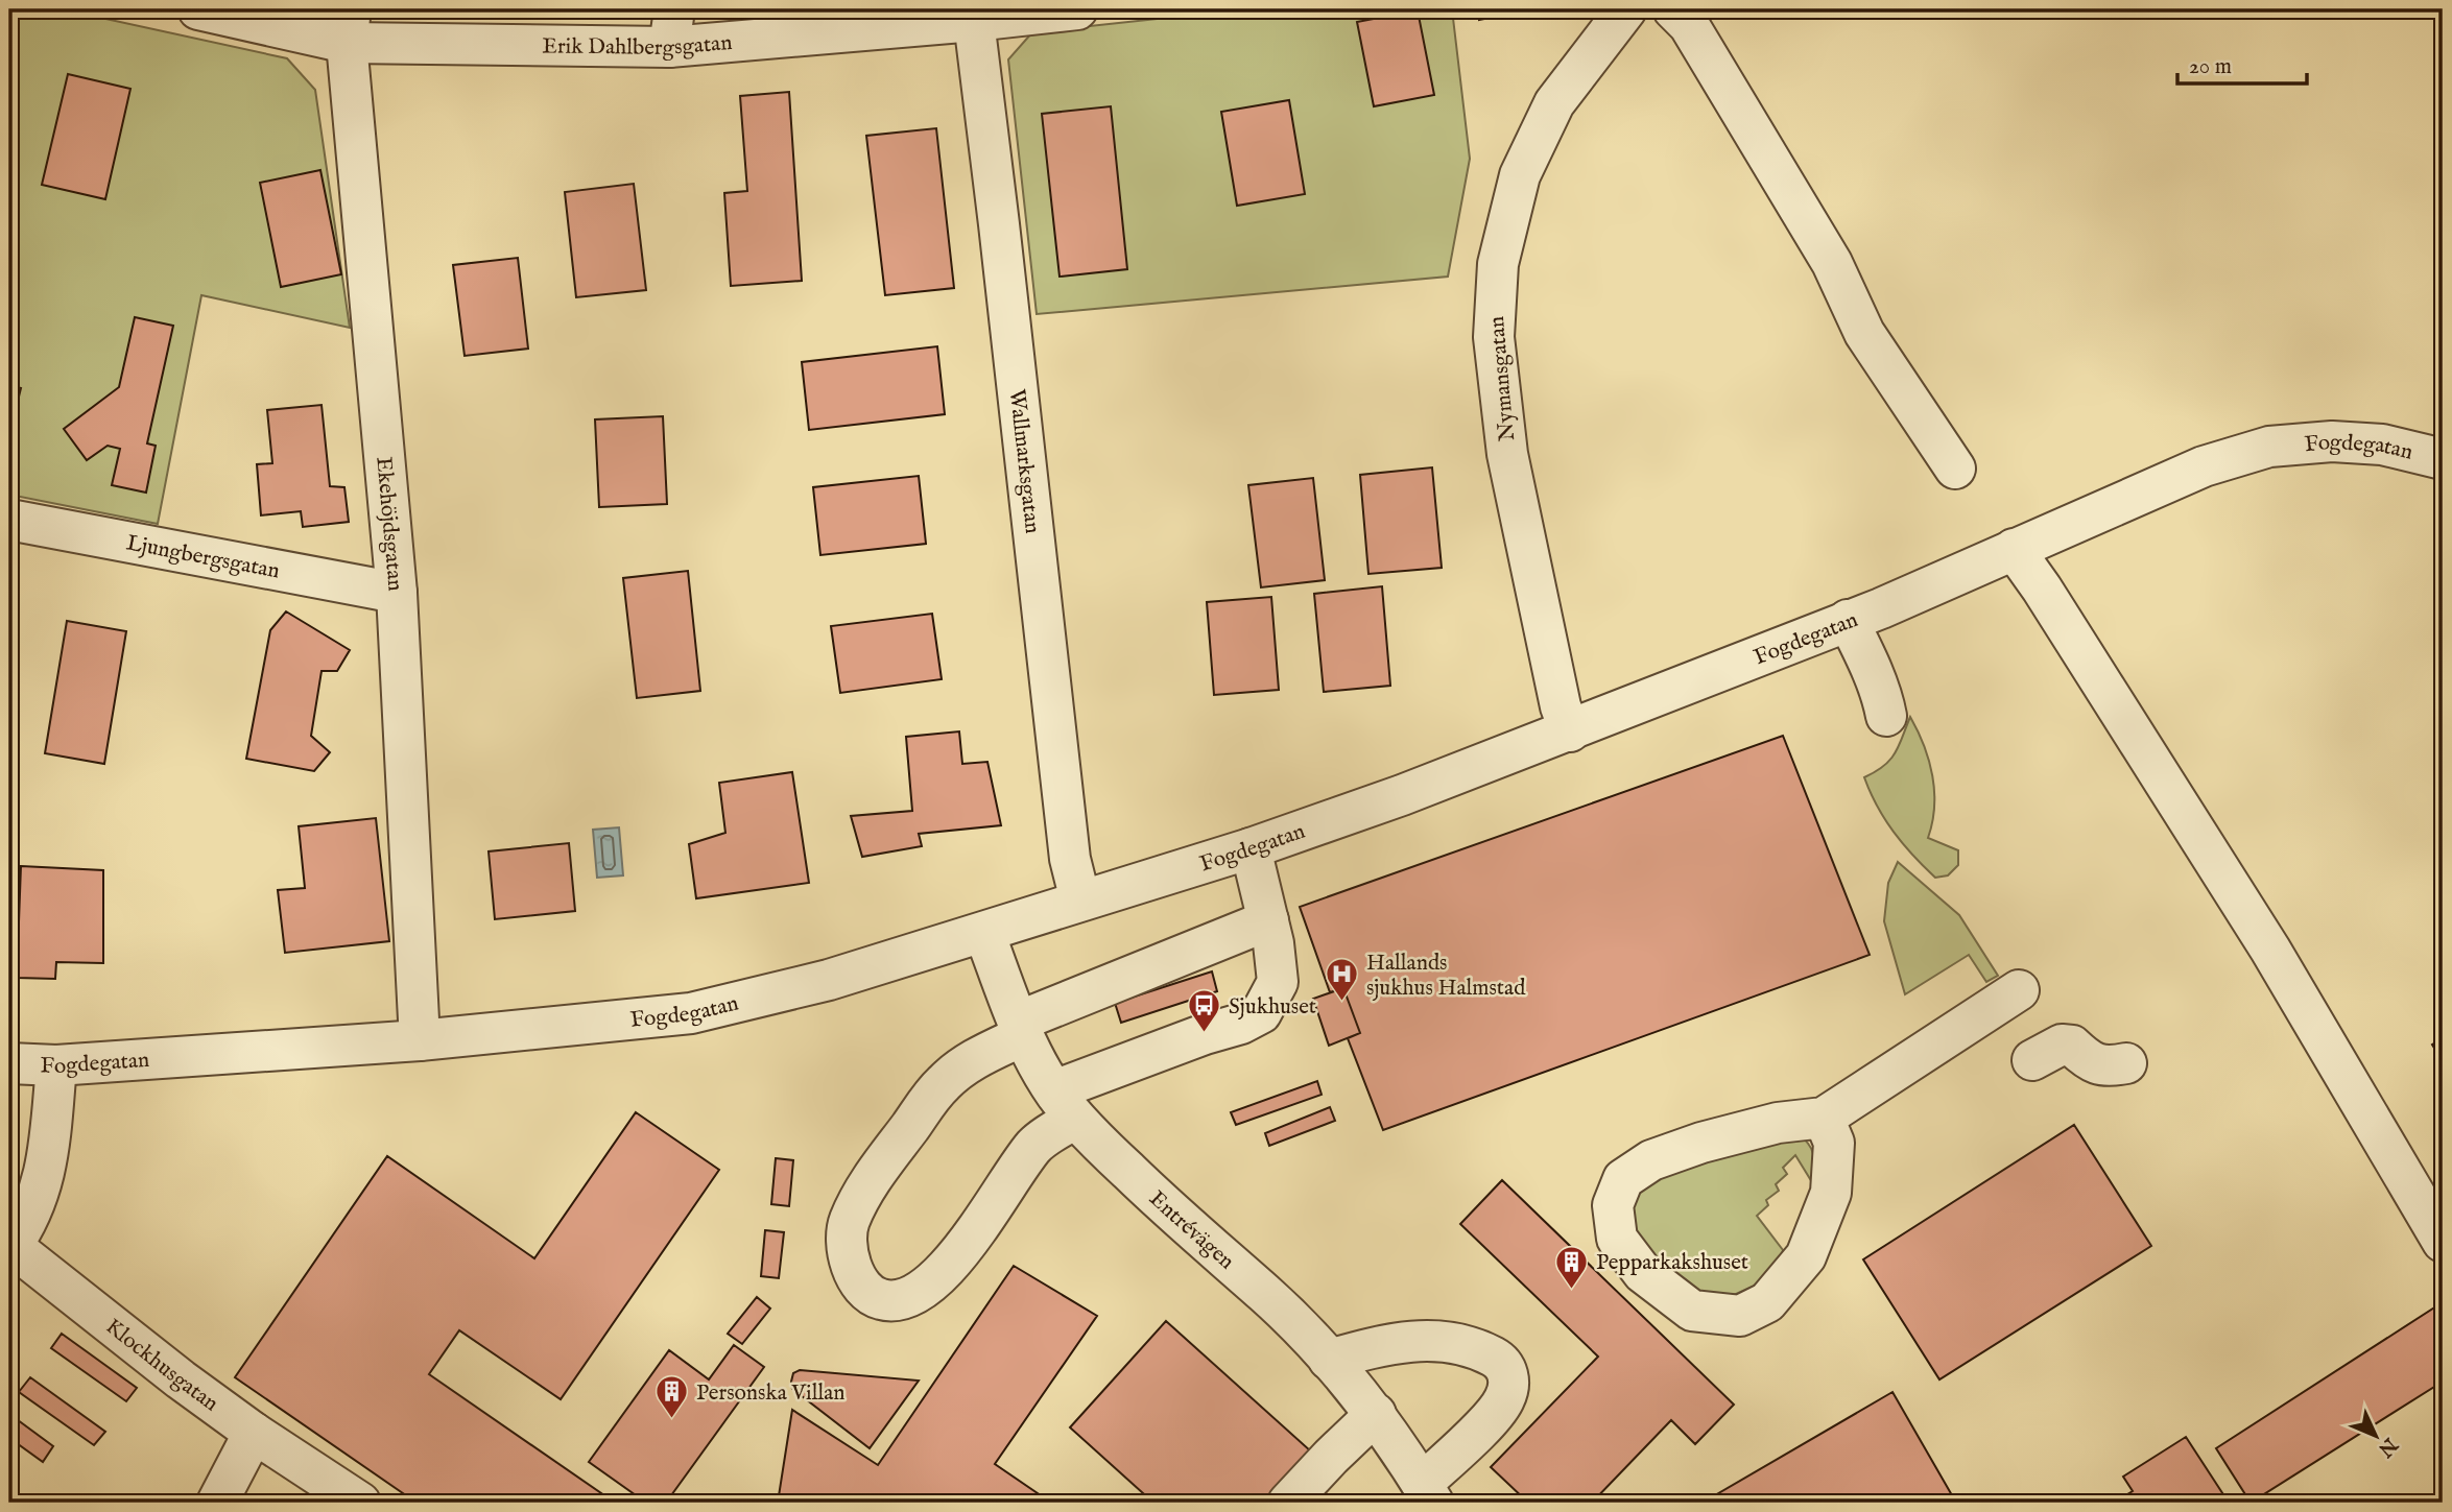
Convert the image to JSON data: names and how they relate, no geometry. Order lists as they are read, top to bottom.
{
  "streets": {
    "street": [
      "Erik Dahlbergsgatan",
      "Nymansgatan",
      "Fogdegatan",
      "Wallmarksgatan",
      "Ekehöjdsgatan",
      "Ljungbergsgatan",
      "Entrévägen",
      "Klockhusgatan"
    ]
  },
  "crossings": [
    ["Erik Dahlbergsgatan", "Wallmarksgatan"],
    ["Erik Dahlbergsgatan", "Ekehöjdsgatan"],
    ["Nymansgatan", "Fogdegatan"],
    ["Fogdegatan", "Wallmarksgatan"],
    ["Fogdegatan", "Ekehöjdsgatan"],
    ["Fogdegatan", "Entrévägen"],
    ["Ekehöjdsgatan", "Ljungbergsgatan"]
  ],
  "places": {
    "hospital": ["Hallands sjukhus Halmstad"],
    "bus stop": ["Sjukhuset"],
    "building": ["Pepparkakshuset", "Personska Villan"]
  },
  "scale_bar": "20 m",
  "north": "bottom right"
}
